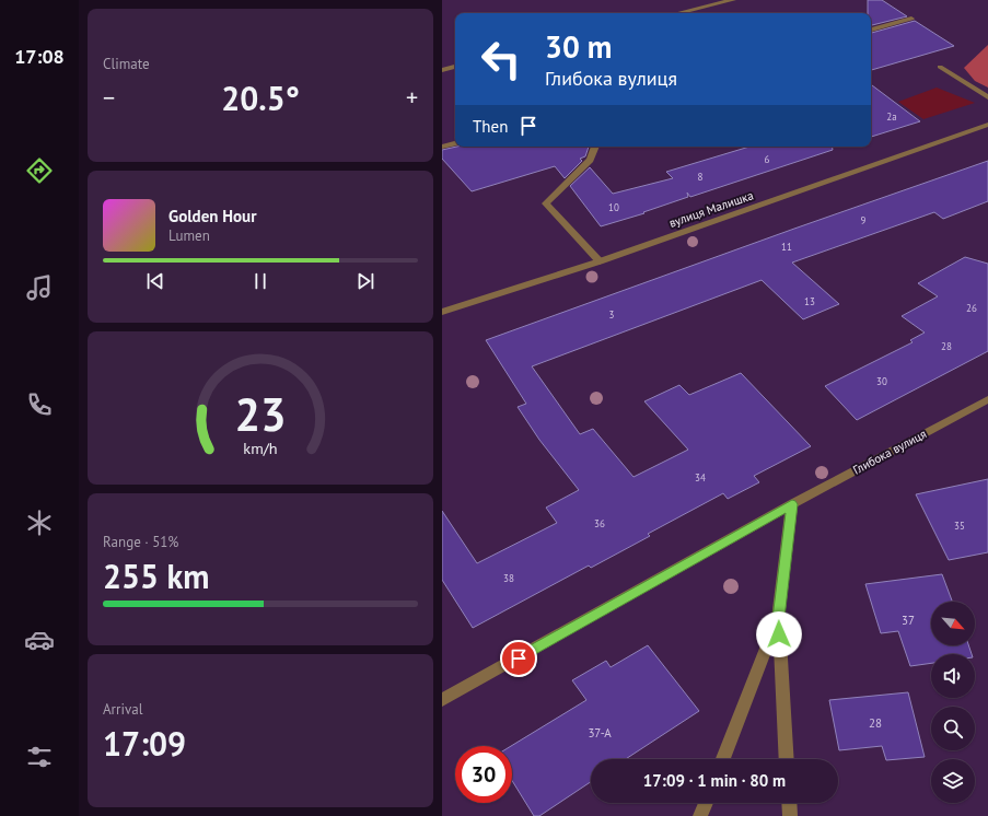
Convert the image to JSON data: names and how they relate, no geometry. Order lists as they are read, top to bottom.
{
  "streets": {
    "street": ["вулиця Малишка", "Глибока вулиця"]
  },
  "house_numbers": [
    "2а",
    "6",
    "8",
    "10",
    "9",
    "11",
    "13",
    "26",
    "3",
    "28",
    "30",
    "34",
    "36",
    "35",
    "38",
    "37",
    "28",
    "37-А"
  ],
  "north": "bottom right",
  "page": {
    "tabs": "17:08",
    "tile": [
      "Climate",
      ["Range · 51%", "255 km"],
      ["Arrival", "17:09"]
    ],
    "turn": ["30 m", "Глибока вулиця"],
    "heat": ["−", "20.5°", "+"],
    "then": "Then",
    "song": ["Golden Hour", "Lumen"],
    "limit": "30",
    "trip": "17:09 · 1 min · 80 m",
    "gauge": ["23", "km/h"]
  }
}
